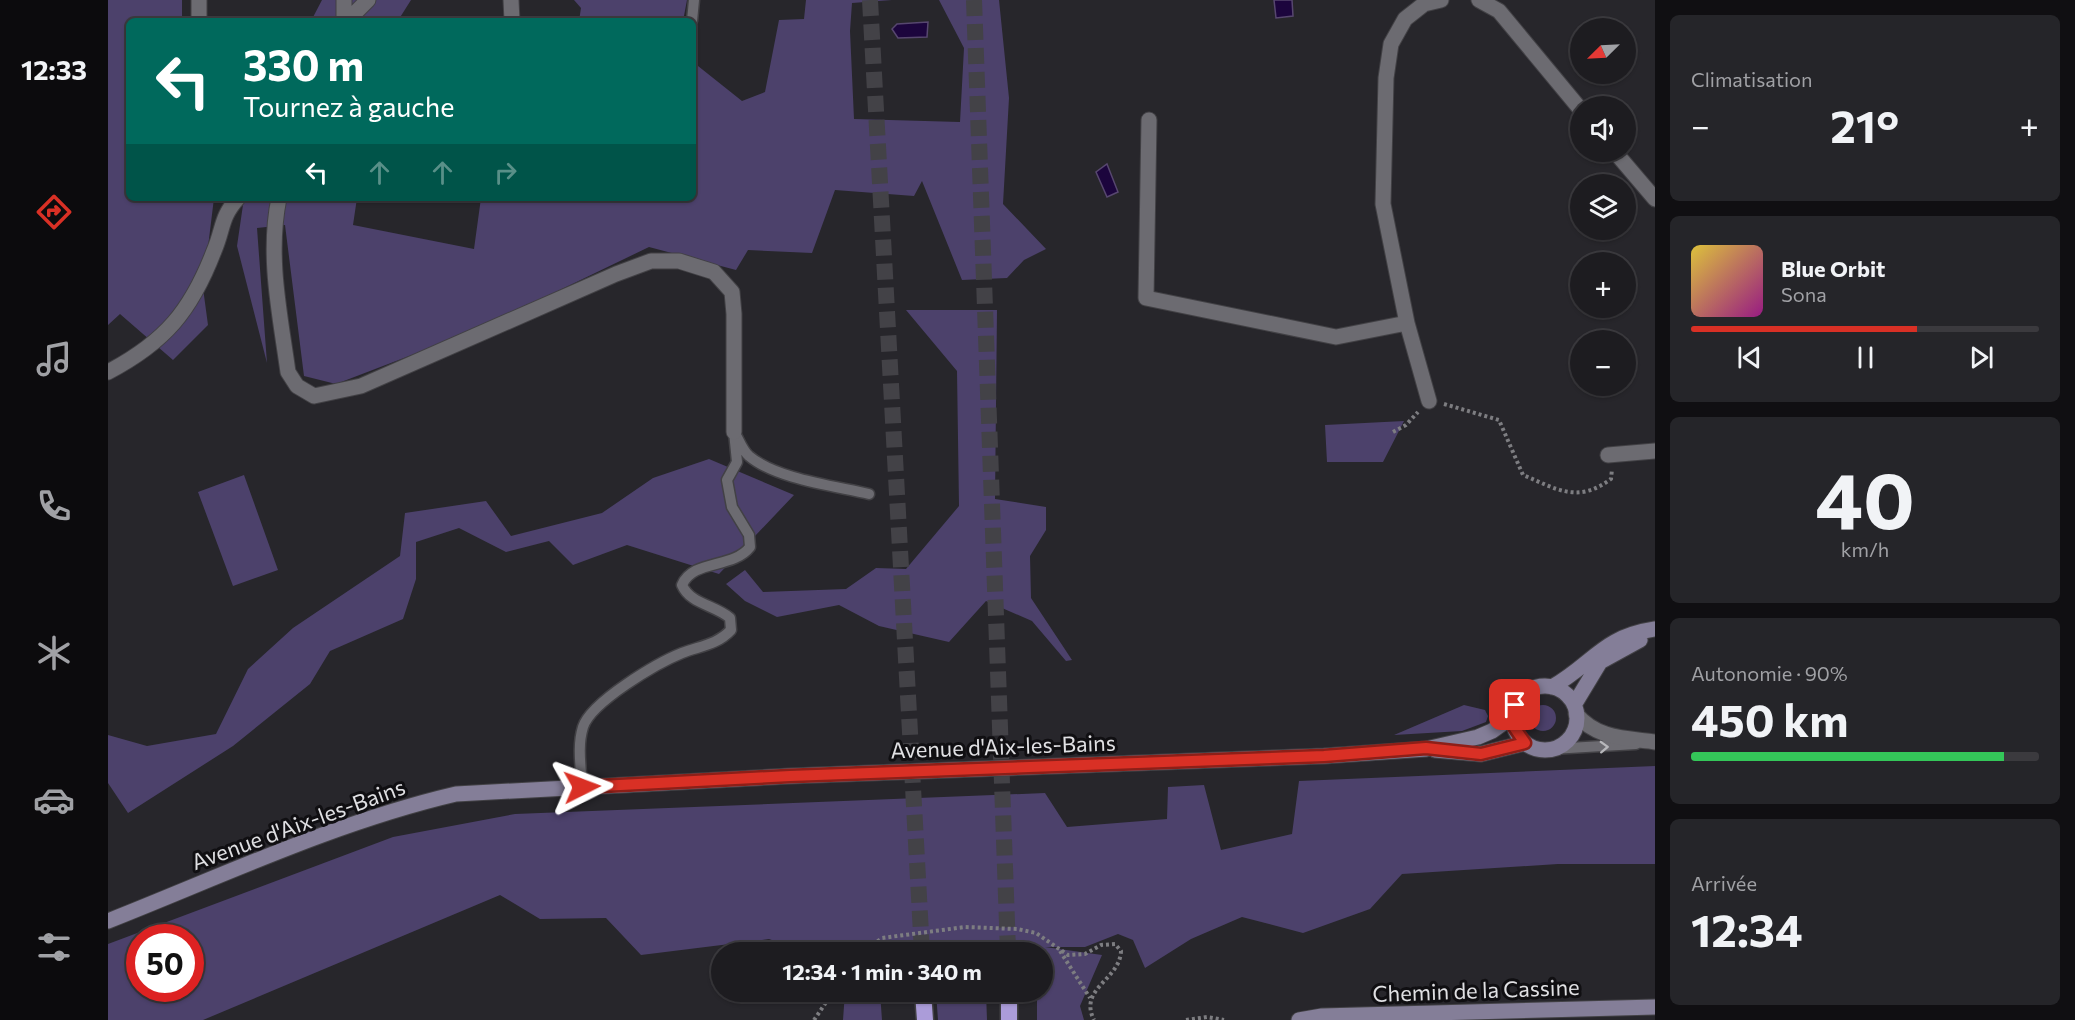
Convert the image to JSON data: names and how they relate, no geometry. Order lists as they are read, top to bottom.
{
  "streets": {
    "main road": ["Avenue d'Aix-les-Bains", "Chemin de la Cassine"]
  },
  "north": "bottom left",
  "page": {
    "tabs": "12:33",
    "tile": [
      "Climatisation",
      ["40", "km/h"],
      ["Autonomie · 90%", "450 km"],
      ["Arrivée", "12:34"]
    ],
    "map_buttons": ["+", "−"],
    "turn": ["330 m", "Tournez à gauche"],
    "heat": ["−", "21°", "+"],
    "song": ["Blue Orbit", "Sona"],
    "limit": "50",
    "trip": "12:34 · 1 min · 340 m"
  }
}
